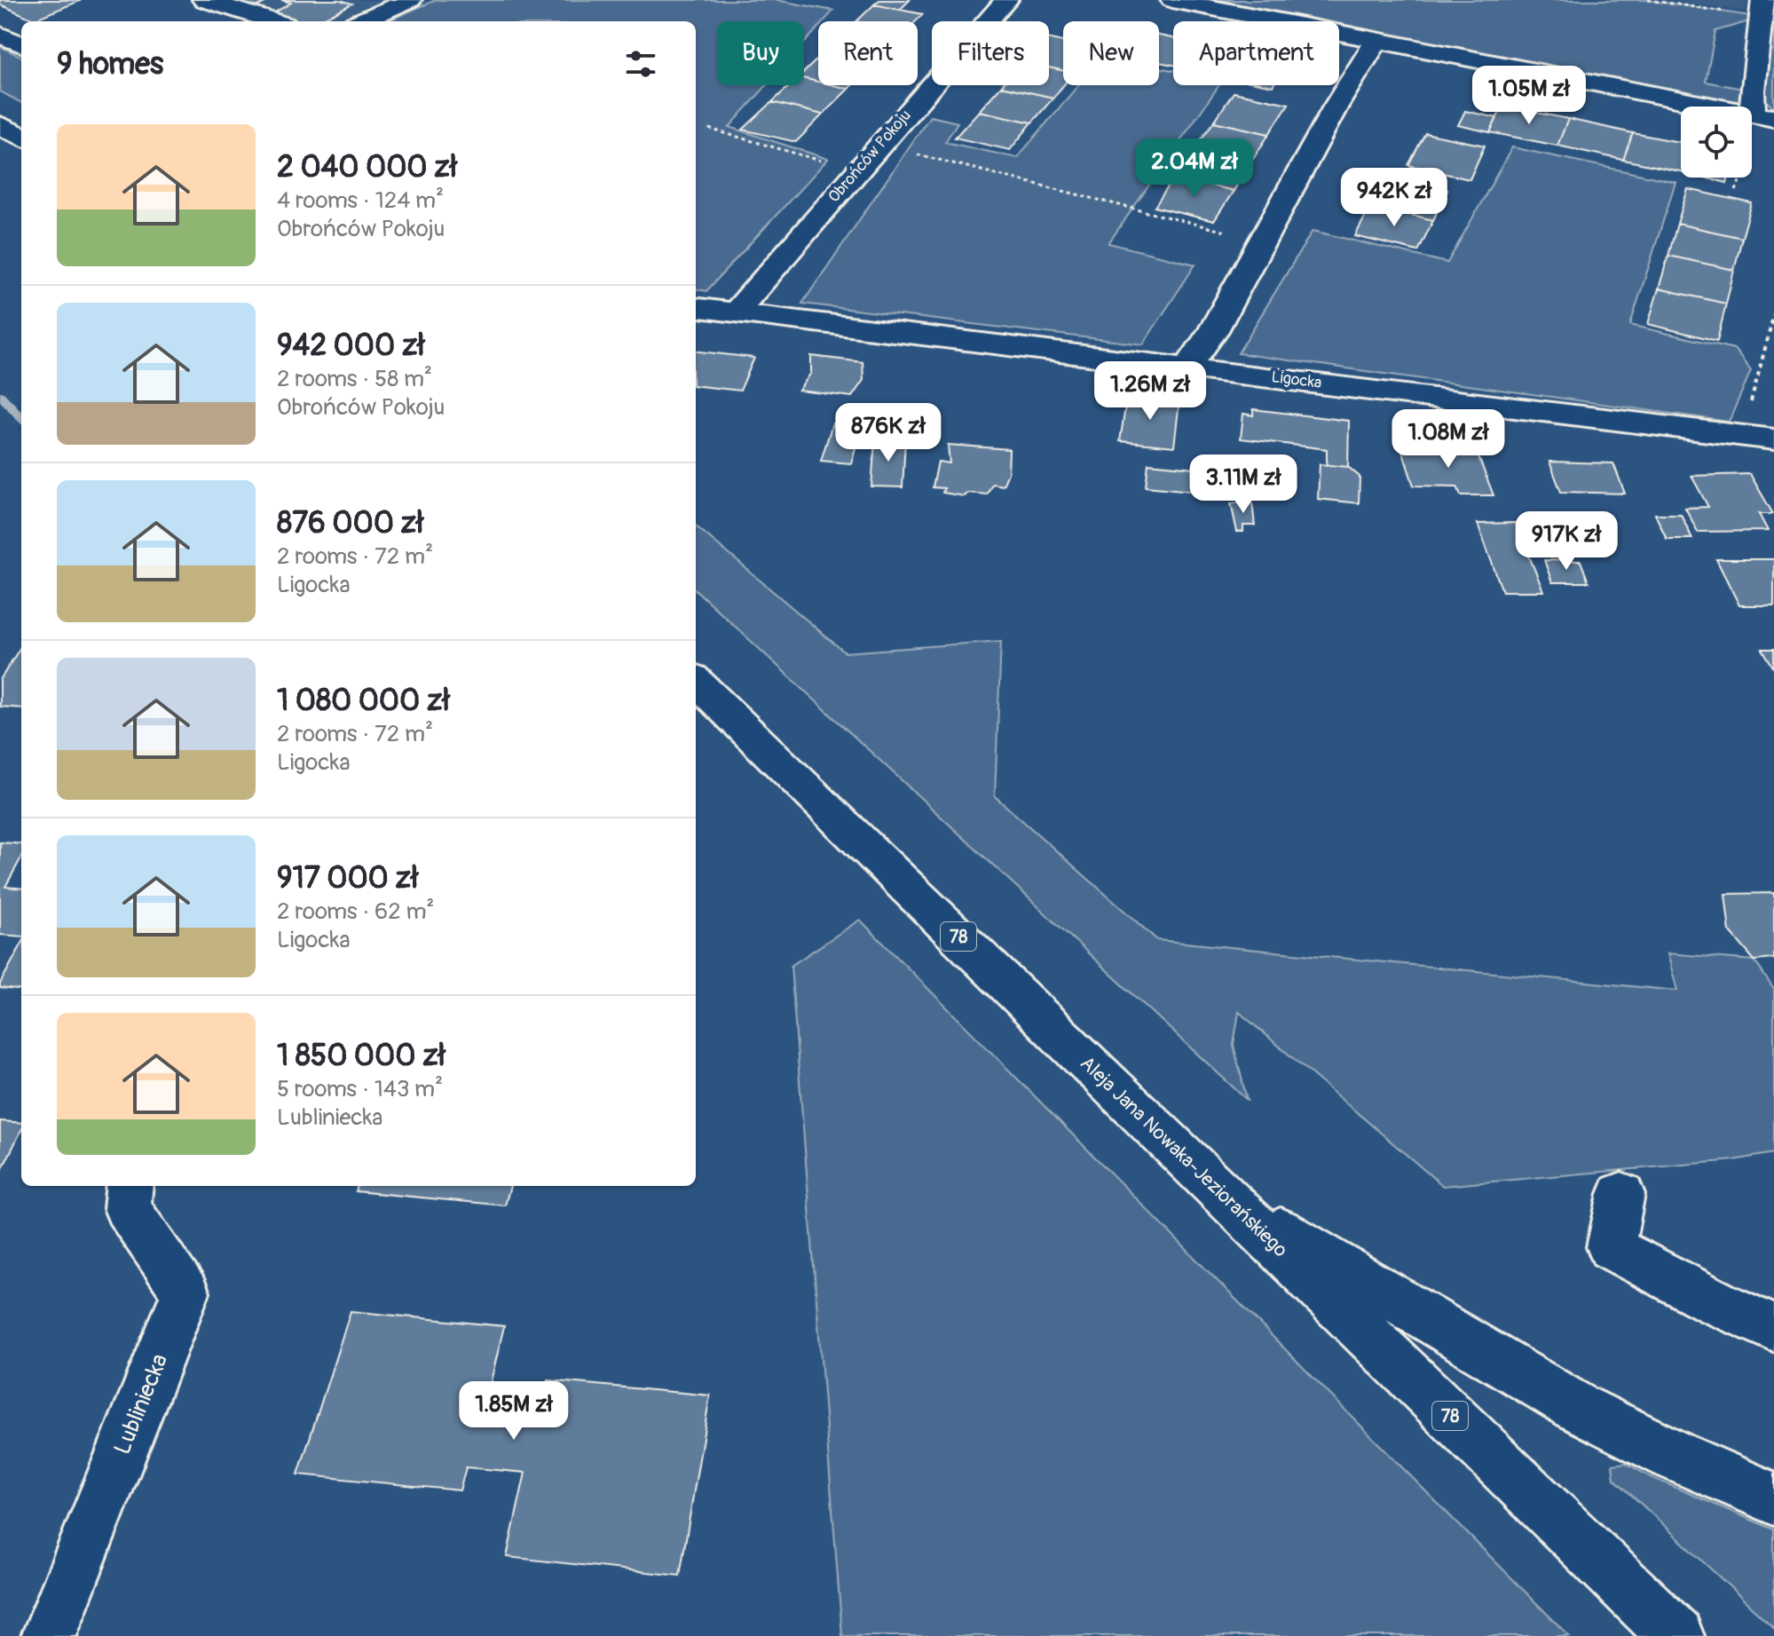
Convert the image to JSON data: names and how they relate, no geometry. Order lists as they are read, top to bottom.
{
  "streets": {
    "street": [
      "Obrońców Pokoju",
      "Ligocka",
      "78",
      "Aleja Jana Nowaka-Jeziorańskiego",
      "Lubliniecka"
    ]
  },
  "crossings": [
    ["Obrońców Pokoju", "Ligocka"],
    ["78", "Aleja Jana Nowaka-Jeziorańskiego"]
  ],
  "page": {
    "chip": [
      "Buy",
      "Rent",
      "Filters",
      "New",
      "Apartment"
    ],
    "heading": "9 homes",
    "price": [
      "1.05M zł",
      "2.04M zł",
      "942K zł",
      "1.26M zł",
      "876K zł",
      "1.08M zł",
      "3.11M zł",
      "917K zł",
      "1.85M zł"
    ],
    "list": [
      {
        "name": "2 040 000 zł",
        "note": "4 rooms · 124 m² · Obrońców Pokoju"
      },
      {
        "name": "942 000 zł",
        "note": "2 rooms · 58 m² · Obrońców Pokoju"
      },
      {
        "name": "876 000 zł",
        "note": "2 rooms · 72 m² · Ligocka"
      },
      {
        "name": "1 080 000 zł",
        "note": "2 rooms · 72 m² · Ligocka"
      },
      {
        "name": "917 000 zł",
        "note": "2 rooms · 62 m² · Ligocka"
      },
      {
        "name": "1 850 000 zł",
        "note": "5 rooms · 143 m² · Lubliniecka"
      }
    ]
  }
}
